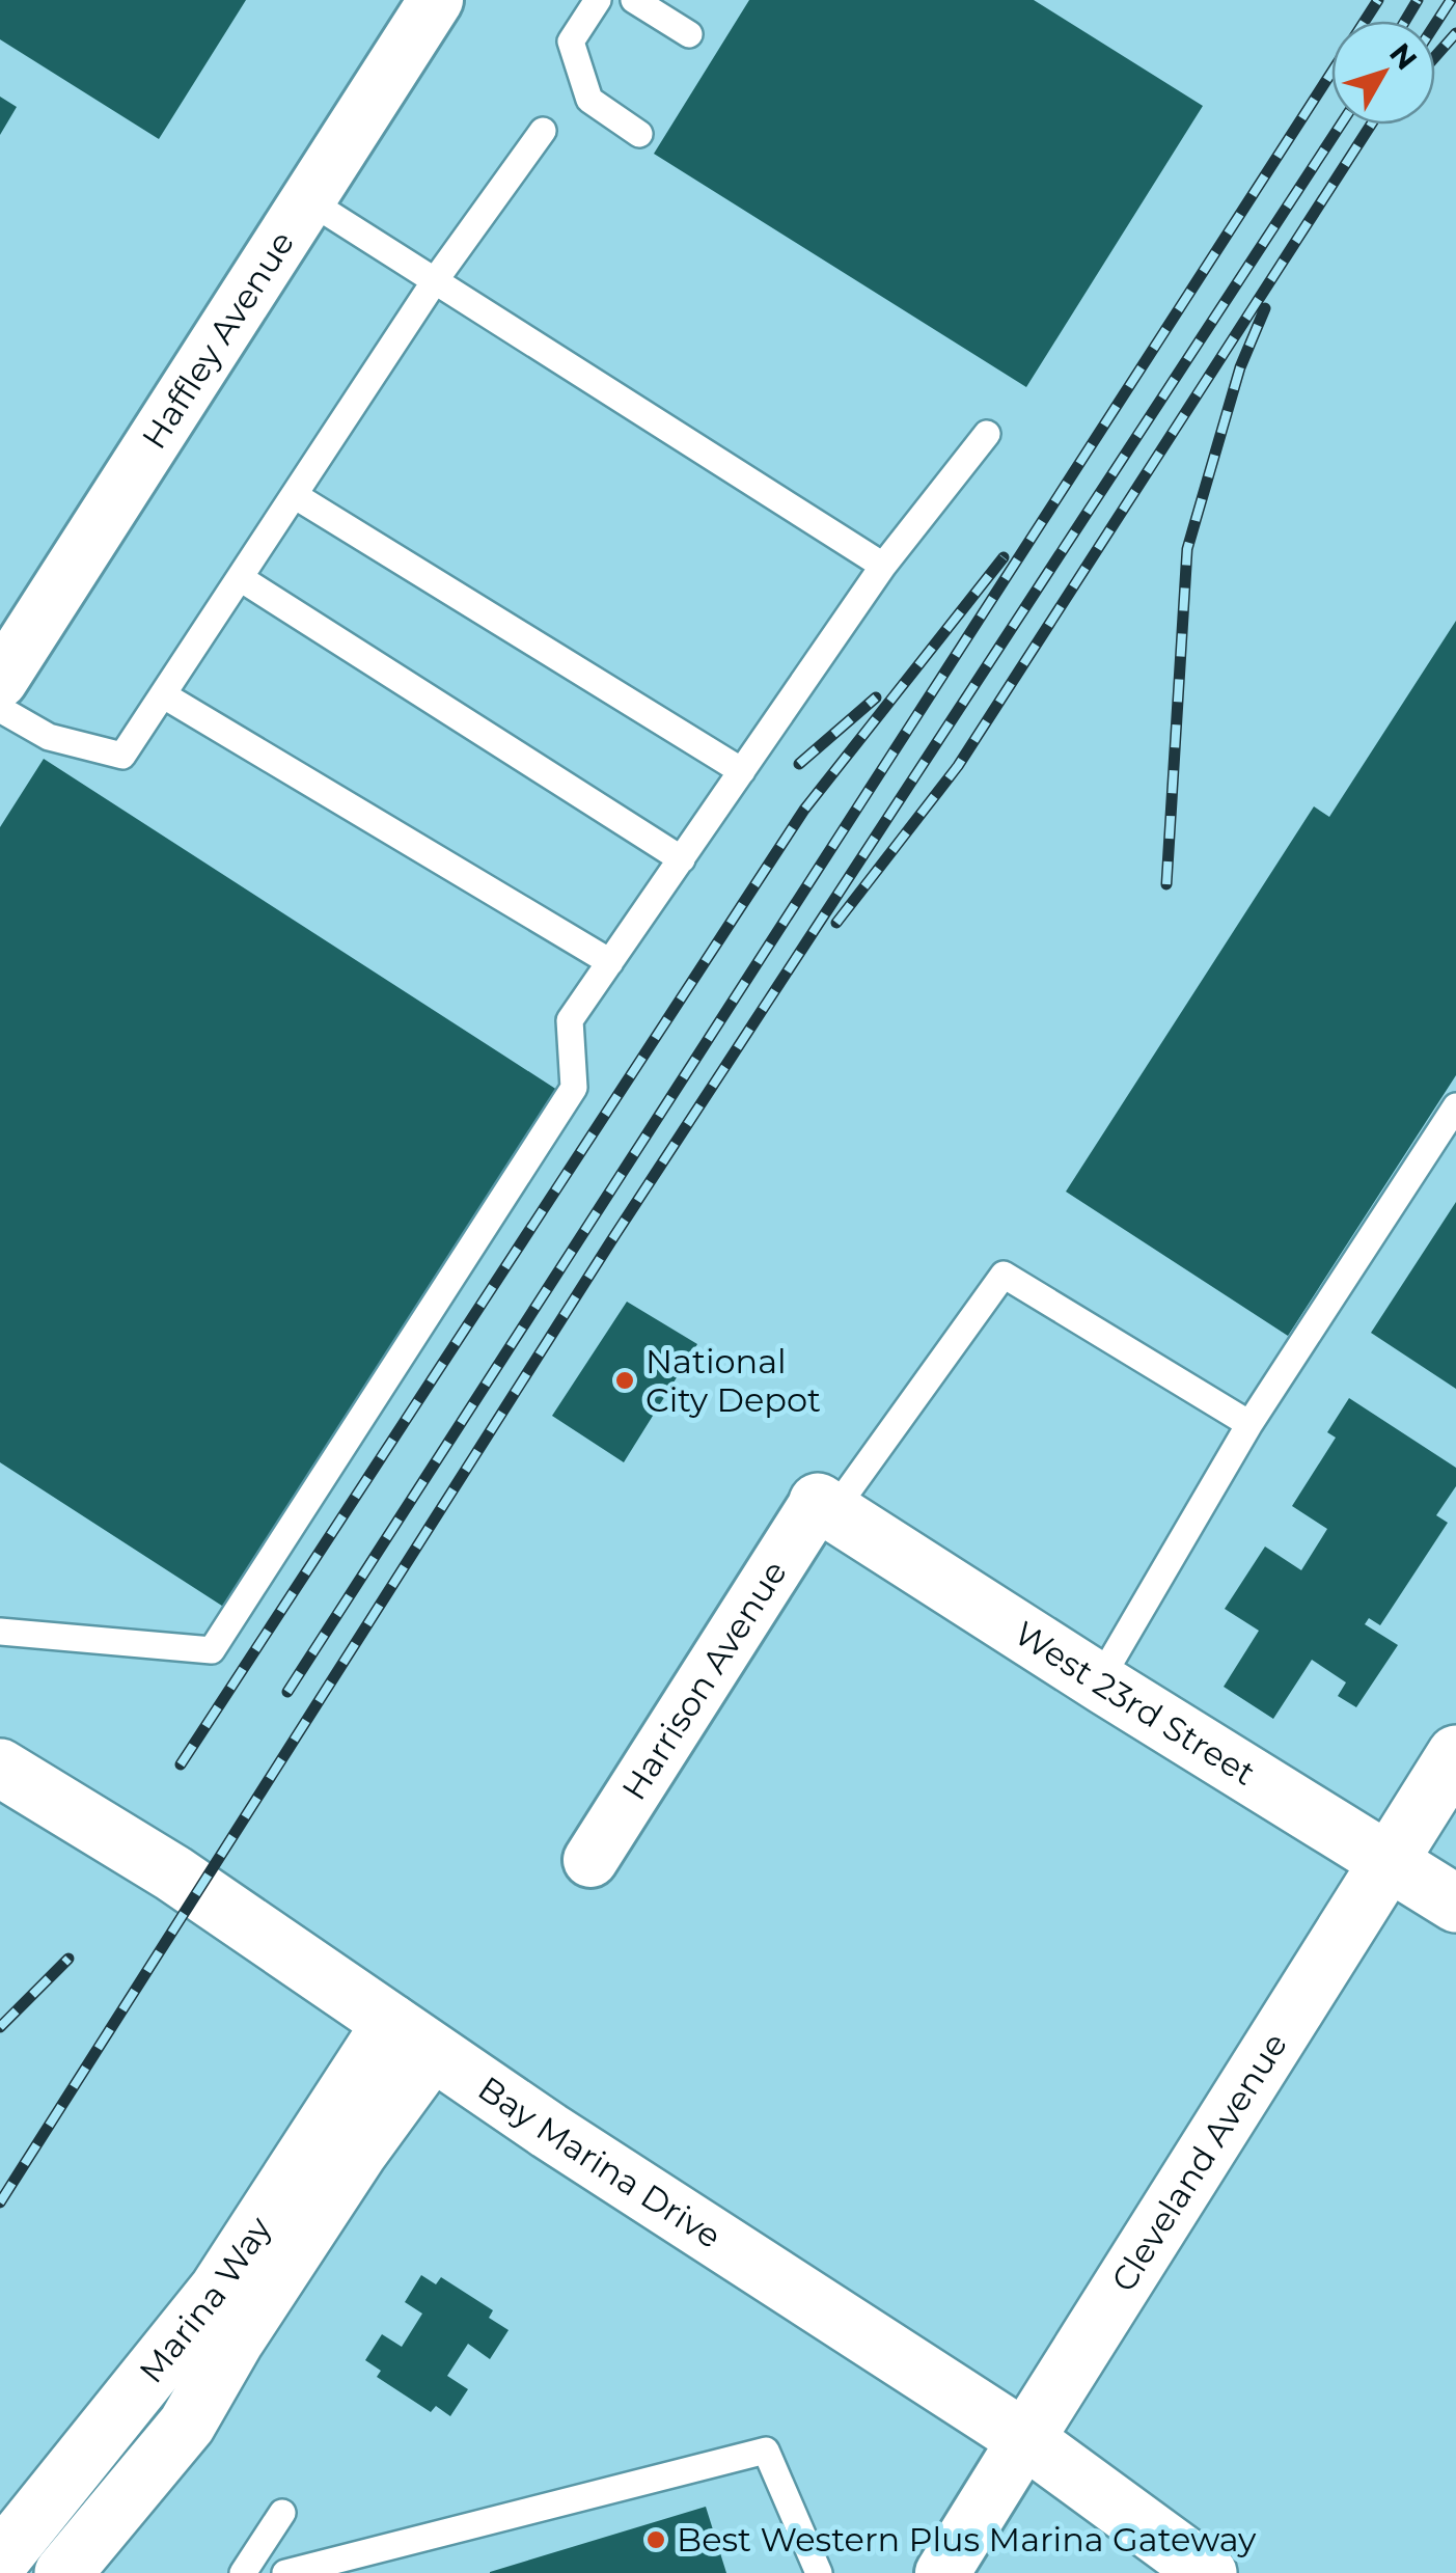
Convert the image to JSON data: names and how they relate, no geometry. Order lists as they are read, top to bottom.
{
  "streets": {
    "main road": [
      "West 23rd Street",
      "Bay Marina Drive",
      "Cleveland Avenue",
      "Marina Way"
    ],
    "street": ["Haffley Avenue", "Harrison Avenue"]
  },
  "crossings": [
    ["Harrison Avenue", "West 23rd Street"],
    ["West 23rd Street", "Cleveland Avenue"],
    ["Bay Marina Drive", "Cleveland Avenue"],
    ["Bay Marina Drive", "Marina Way"]
  ],
  "places": ["National City Depot", "Best Western Plus Marina Gateway"],
  "north": "top right"
}
